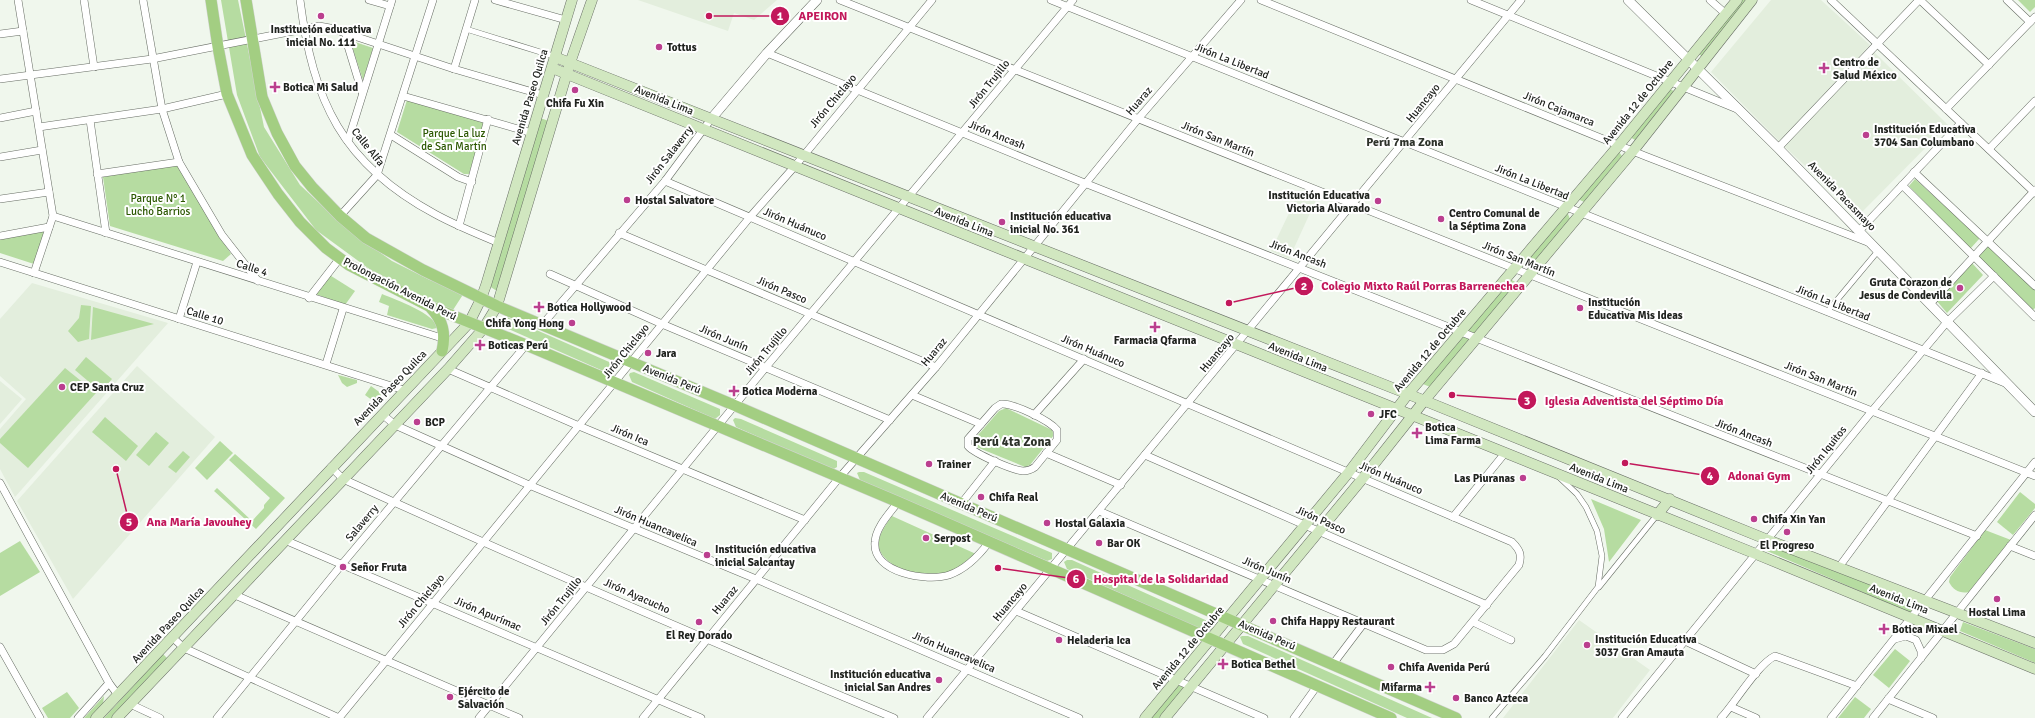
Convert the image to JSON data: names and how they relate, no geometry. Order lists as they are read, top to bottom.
{
  "streets": {
    "main road": [
      "Avenida Paseo Quilca",
      "Avenida Lima",
      "Avenida 12 de Octubre",
      "Prolongación Avenida Perú",
      "Avenida Perú"
    ],
    "street": [
      "Jirón La Libertad",
      "Jirón Trujillo",
      "Jirón Chiclayo",
      "Huaraz",
      "Huancayo",
      "Jirón Cajamarca",
      "Jirón Ancash",
      "Jirón San Martín",
      "Calle Alfa",
      "Jirón Salaverry",
      "Avenida Pacasmayo",
      "Jirón Huánuco",
      "Calle 4",
      "Jirón Pasco",
      "Calle 10",
      "Jirón Junín",
      "Jirón Ica",
      "Jirón Iquitos",
      "Salaverry",
      "Jirón Huancavelica",
      "Jirón Ayacucho",
      "Jirón Apurímac"
    ]
  },
  "crossings": [
    ["Jirón La Libertad", "Jirón Trujillo"],
    ["Jirón La Libertad", "Huaraz"],
    ["Jirón La Libertad", "Avenida 12 de Octubre"],
    ["Jirón La Libertad", "Huancayo"],
    ["Jirón La Libertad", "Avenida Pacasmayo"],
    ["Jirón La Libertad", "Jirón Iquitos"],
    ["Jirón Trujillo", "Avenida Lima"],
    ["Jirón Trujillo", "Jirón Ancash"],
    ["Jirón Trujillo", "Jirón San Martín"],
    ["Jirón Trujillo", "Jirón Huánuco"],
    ["Jirón Trujillo", "Jirón Pasco"],
    ["Jirón Trujillo", "Jirón Junín"],
    ["Jirón Trujillo", "Avenida Perú"],
    ["Jirón Trujillo", "Jirón Ica"],
    ["Jirón Trujillo", "Jirón Huancavelica"],
    ["Jirón Trujillo", "Jirón Ayacucho"],
    ["Jirón Trujillo", "Jirón Apurímac"],
    ["Avenida Paseo Quilca", "Avenida Lima"],
    ["Avenida Paseo Quilca", "Calle Alfa"],
    ["Avenida Paseo Quilca", "Prolongación Avenida Perú"],
    ["Avenida Paseo Quilca", "Calle 10"],
    ["Avenida Paseo Quilca", "Avenida Perú"],
    ["Avenida Paseo Quilca", "Jirón Huancavelica"],
    ["Avenida Paseo Quilca", "Jirón Ayacucho"],
    ["Avenida Lima", "Jirón Chiclayo"],
    ["Avenida Lima", "Huaraz"],
    ["Avenida Lima", "Avenida 12 de Octubre"],
    ["Avenida Lima", "Huancayo"],
    ["Avenida Lima", "Jirón Salaverry"],
    ["Avenida Lima", "Jirón Iquitos"],
    ["Jirón Chiclayo", "Jirón Ancash"],
    ["Jirón Chiclayo", "Jirón San Martín"],
    ["Jirón Chiclayo", "Jirón Huánuco"],
    ["Jirón Chiclayo", "Jirón Pasco"],
    ["Jirón Chiclayo", "Jirón Junín"],
    ["Jirón Chiclayo", "Avenida Perú"],
    ["Jirón Chiclayo", "Jirón Ica"],
    ["Jirón Chiclayo", "Jirón Huancavelica"],
    ["Jirón Chiclayo", "Jirón Ayacucho"],
    ["Jirón Chiclayo", "Jirón Apurímac"],
    ["Huaraz", "Jirón Ancash"],
    ["Huaraz", "Jirón San Martín"],
    ["Huaraz", "Jirón Huánuco"],
    ["Huaraz", "Jirón Pasco"],
    ["Huaraz", "Jirón Junín"],
    ["Huaraz", "Avenida Perú"],
    ["Huaraz", "Jirón Ica"],
    ["Huaraz", "Jirón Huancavelica"],
    ["Huaraz", "Jirón Ayacucho"],
    ["Huaraz", "Jirón Apurímac"],
    ["Avenida 12 de Octubre", "Jirón Cajamarca"],
    ["Avenida 12 de Octubre", "Jirón Ancash"],
    ["Avenida 12 de Octubre", "Jirón San Martín"],
    ["Avenida 12 de Octubre", "Avenida Pacasmayo"],
    ["Avenida 12 de Octubre", "Jirón Huánuco"],
    ["Avenida 12 de Octubre", "Jirón Pasco"],
    ["Avenida 12 de Octubre", "Jirón Junín"],
    ["Avenida 12 de Octubre", "Avenida Perú"],
    ["Huancayo", "Jirón Cajamarca"],
    ["Huancayo", "Jirón Ancash"],
    ["Huancayo", "Jirón San Martín"],
    ["Huancayo", "Jirón Huánuco"],
    ["Huancayo", "Jirón Pasco"],
    ["Huancayo", "Jirón Junín"],
    ["Huancayo", "Avenida Perú"],
    ["Huancayo", "Jirón Huancavelica"],
    ["Jirón Cajamarca", "Avenida Pacasmayo"],
    ["Jirón Ancash", "Jirón Salaverry"],
    ["Jirón Ancash", "Jirón Iquitos"],
    ["Jirón San Martín", "Jirón Iquitos"],
    ["Jirón Salaverry", "Jirón Huánuco"],
    ["Jirón Salaverry", "Jirón Pasco"],
    ["Jirón Salaverry", "Jirón Junín"],
    ["Jirón Salaverry", "Avenida Perú"],
    ["Avenida Pacasmayo", "Jirón Iquitos"],
    ["Jirón Huánuco", "Jirón Pasco"],
    ["Jirón Ica", "Salaverry"],
    ["Salaverry", "Jirón Huancavelica"],
    ["Salaverry", "Jirón Ayacucho"],
    ["Salaverry", "Jirón Apurímac"]
  ],
  "districts": ["Perú 7ma Zona", "Perú 4ta Zona"],
  "parks": ["Parque La luz de San Martín", "Parque N° 1 Lucho Barrios"],
  "places": {
    "other": [
      "Institución educativa inicial No. 111",
      "APEIRON",
      "Tottus",
      "Chifa Fu Xin",
      "Institución Educativa 3704 San Columbano",
      "Hostal Salvatore",
      "Institución Educativa Victoria Alvarado",
      "Centro Comunal de la Séptima Zona",
      "Institución educativa inicial No. 361",
      "Gruta Corazon de Jesus de Condevilla",
      "Colegio Mixto Raúl Porras Barrenechea",
      "Institución Educativa Mis Ideas",
      "Chifa Yong Hong",
      "Jara",
      "CEP Santa Cruz",
      "Iglesia Adventista del Séptimo Día",
      "JFC",
      "BCP",
      "Adonai Gym",
      "Trainer",
      "Ana María Javouhey",
      "Las Piuranas",
      "Chifa Real",
      "Chifa Xin Yan",
      "Hostal Galaxia",
      "El Progreso",
      "Serpost",
      "Bar OK",
      "Institución educativa inicial Salcantay",
      "Señor Fruta",
      "Hospital de la Solidaridad",
      "Hostal Lima",
      "Chifa Happy Restaurant",
      "El Rey Dorado",
      "Heladeria Ica",
      "Institución Educativa 3037 Gran Amauta",
      "Chifa Avenida Perú",
      "Institución educativa inicial San Andres",
      "Ejército de Salvación",
      "Banco Azteca"
    ],
    "health": [
      "Centro de Salud México",
      "Botica Mi Salud",
      "Botica Hollywood",
      "Farmacia Qfarma",
      "Boticas Perú",
      "Botica Moderna",
      "Botica Lima Farma",
      "Botica Mixael",
      "Botica Bethel",
      "Mifarma"
    ]
  }
}
